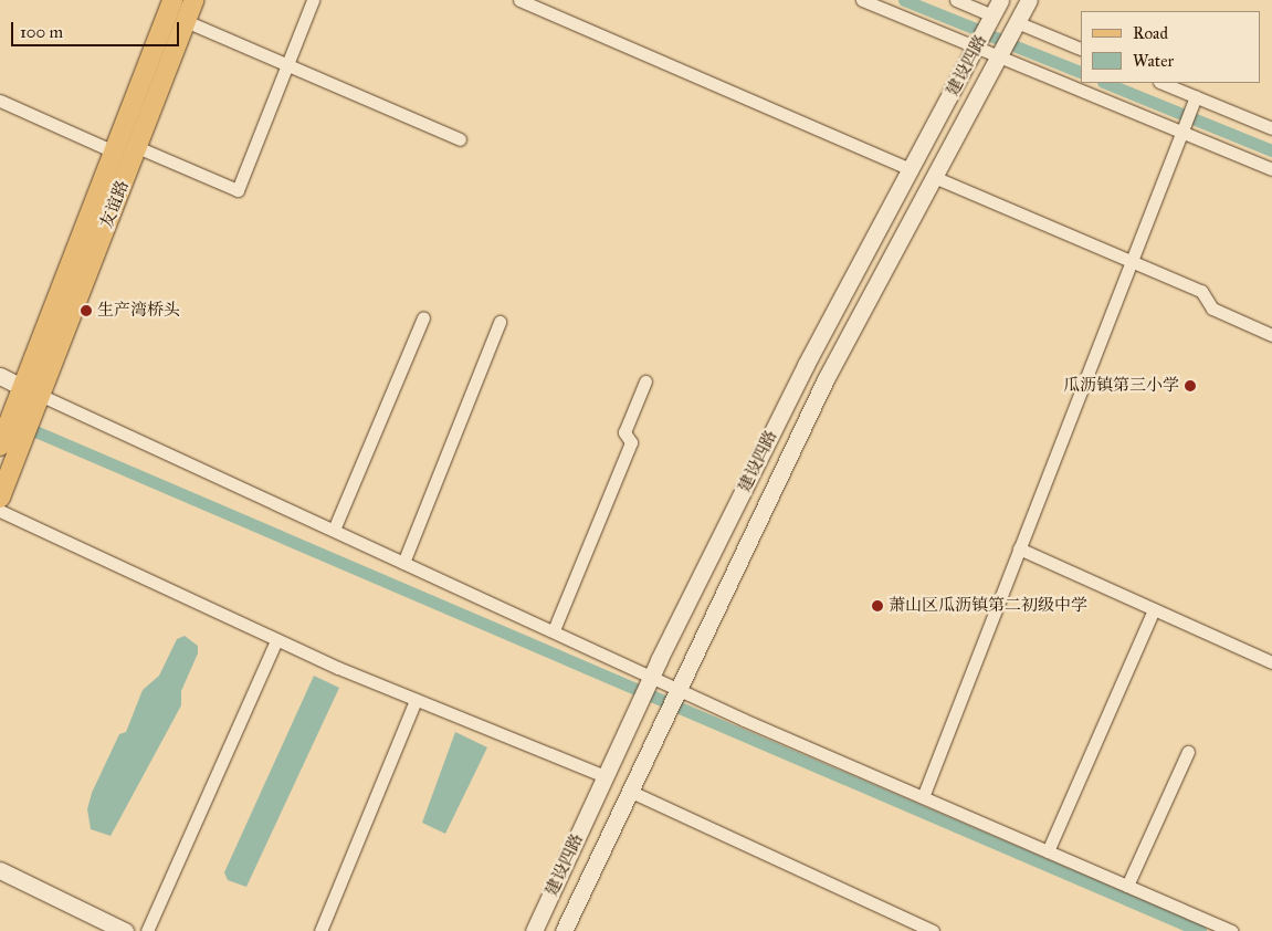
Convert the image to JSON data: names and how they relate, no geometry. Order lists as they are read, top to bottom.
{
  "streets": {
    "main road": ["建设四路", "友谊路"]
  },
  "places": ["生产湾桥头", "瓜沥镇第三小学", "萧山区瓜沥镇第二初级中学"],
  "legend": ["Road", "Water"],
  "scale_bar": "100 m"
}
